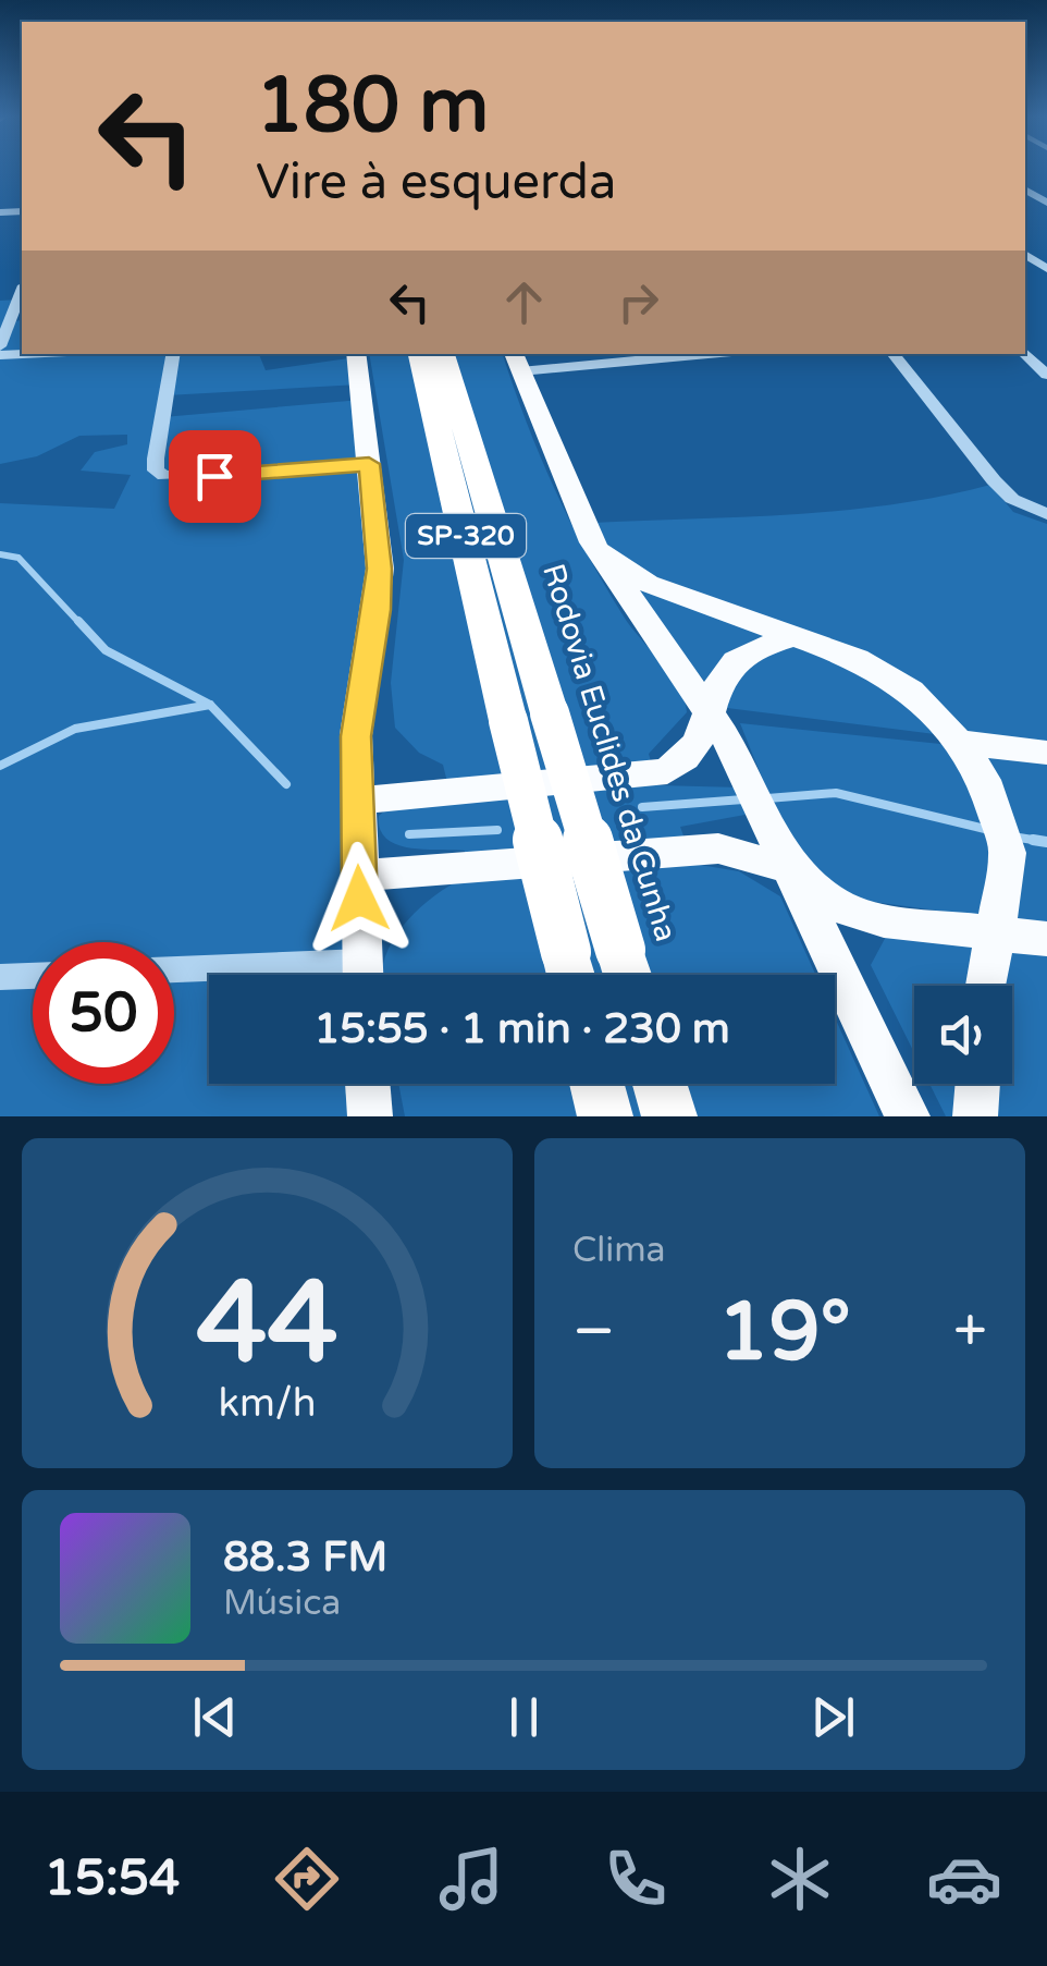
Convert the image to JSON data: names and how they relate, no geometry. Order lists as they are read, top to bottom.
{
  "streets": {
    "highway": ["SP-320", "Rodovia Euclides da Cunha"]
  },
  "page": {
    "turn": ["180 m", "Vire à esquerda"],
    "limit": "50",
    "trip": "15:55 · 1 min · 230 m",
    "tile": "Clima",
    "heat": ["−", "19°", "+"],
    "song": ["88.3 FM", "Música"],
    "tabs": "15:54",
    "gauge": ["44", "km/h"]
  }
}
